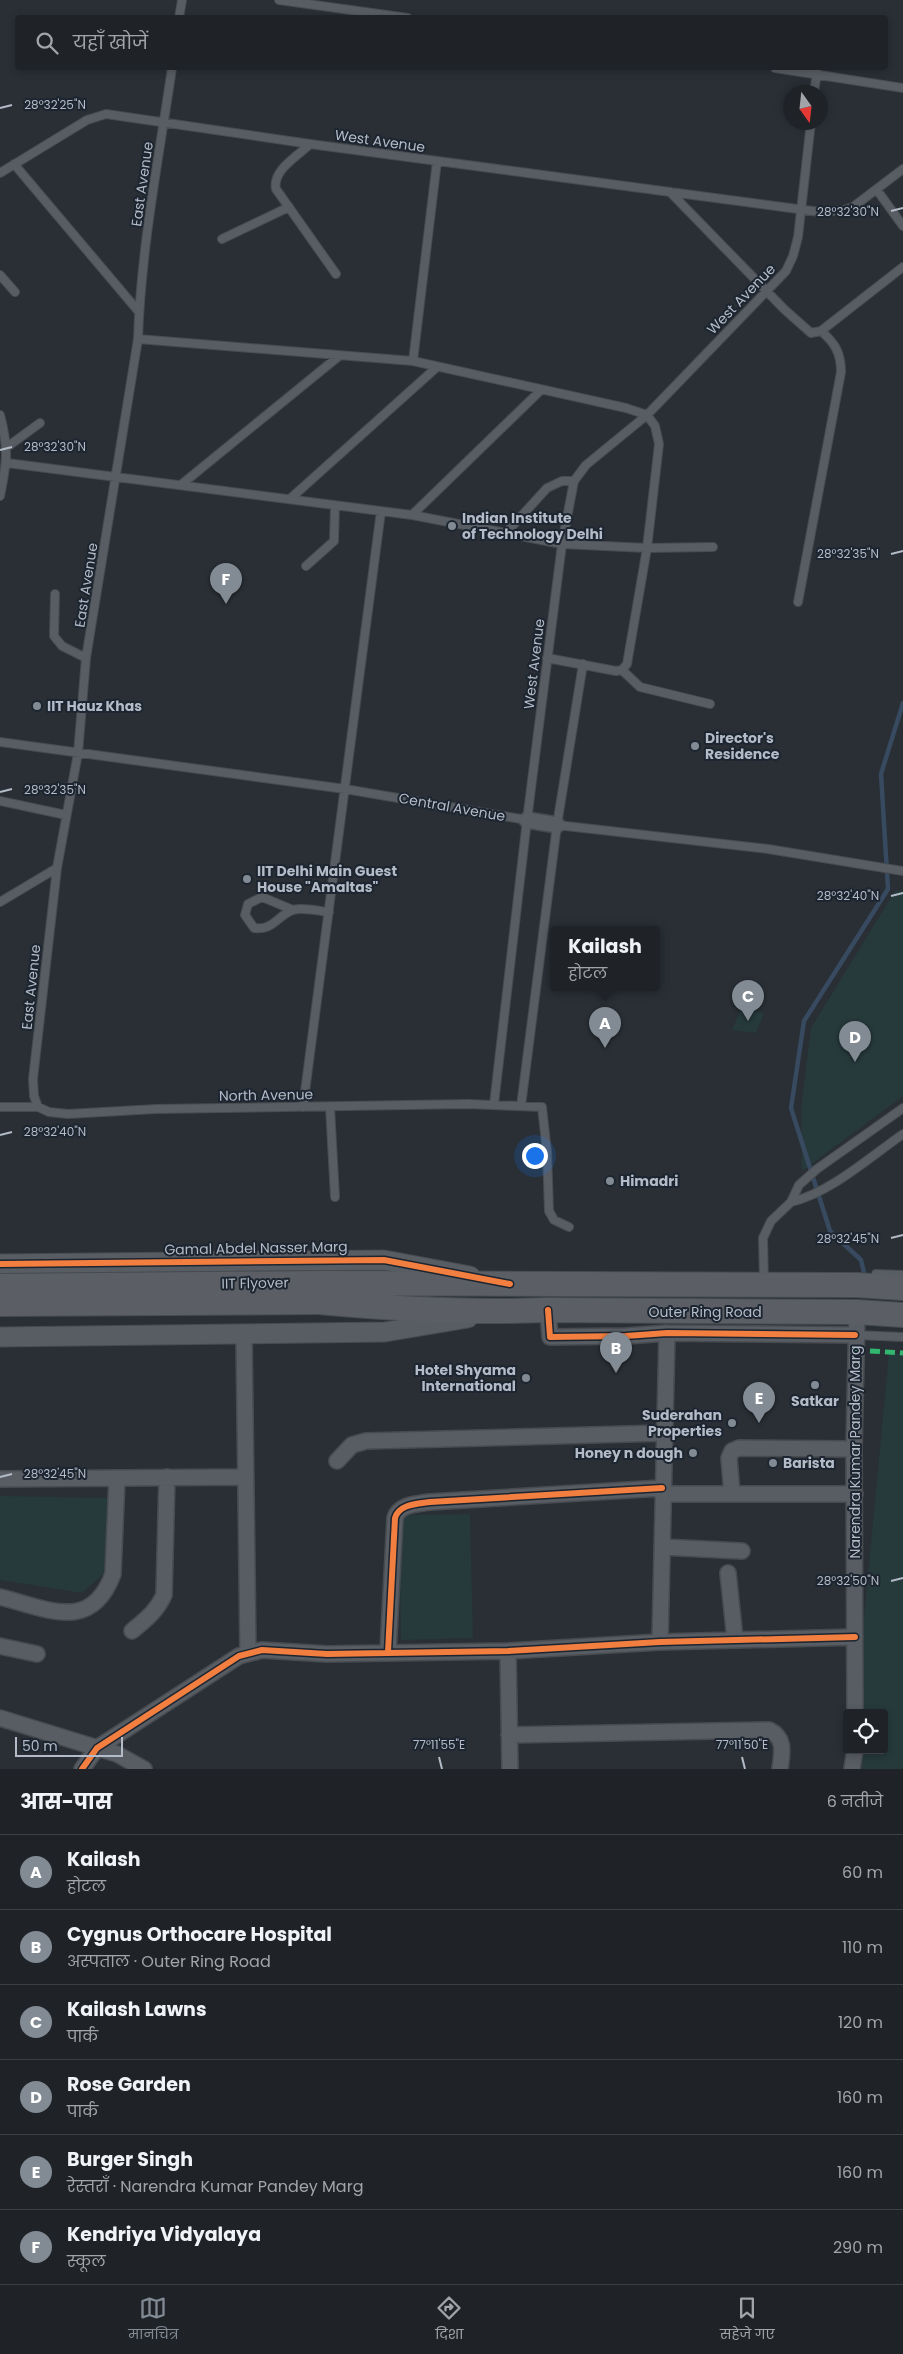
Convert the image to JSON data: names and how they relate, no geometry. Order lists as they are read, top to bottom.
{
  "streets": {
    "main road": ["IIT Flyover", "Outer Ring Road"],
    "street": ["Central Avenue", "Gamal Abdel Nasser Marg", "Narendra Kumar Pandey Marg"],
    "lane": ["West Avenue", "East Avenue", "North Avenue"]
  },
  "crossings": [
    ["West Avenue", "East Avenue"],
    ["West Avenue", "Central Avenue"],
    ["West Avenue", "North Avenue"],
    ["East Avenue", "Central Avenue"],
    ["East Avenue", "North Avenue"],
    ["Gamal Abdel Nasser Marg", "IIT Flyover"],
    ["Gamal Abdel Nasser Marg", "Outer Ring Road"],
    ["IIT Flyover", "Outer Ring Road"],
    ["Outer Ring Road", "Narendra Kumar Pandey Marg"]
  ],
  "places": [
    "Indian Institute of Technology Delhi",
    "IIT Hauz Khas",
    "Director's Residence",
    "IIT Delhi Main Guest House \"Amaltas\"",
    "Himadri",
    "Hotel Shyama International",
    "Satkar",
    "Suderahan Properties",
    "Honey n dough",
    "Barista"
  ],
  "scale_bar": "50 m",
  "north": "bottom",
  "page": {
    "search": "यहाँ खोजें",
    "pins": [
      "F",
      "C",
      "A",
      "D",
      "B",
      "E"
    ],
    "popup": ["Kailash", "होटल"],
    "scale": "50 m",
    "heading": ["आस-पास", "6 नतीजे"],
    "list": [
      {
        "mark": "A",
        "name": "Kailash",
        "note": "होटल",
        "value": "60 m"
      },
      {
        "mark": "B",
        "name": "Cygnus Orthocare Hospital",
        "note": "अस्पताल · Outer Ring Road",
        "value": "110 m"
      },
      {
        "mark": "C",
        "name": "Kailash Lawns",
        "note": "पार्क",
        "value": "120 m"
      },
      {
        "mark": "D",
        "name": "Rose Garden",
        "note": "पार्क",
        "value": "160 m"
      },
      {
        "mark": "E",
        "name": "Burger Singh",
        "note": "रेस्तराँ · Narendra Kumar Pandey Marg",
        "value": "160 m"
      },
      {
        "mark": "F",
        "name": "Kendriya Vidyalaya",
        "note": "स्कूल",
        "value": "290 m"
      }
    ],
    "nav": ["मानचित्र", "दिशा", "सहेजे गए"]
  },
  "coordinates": [
    "28°32'25\"N",
    "28°32'30\"N",
    "28°32'35\"N",
    "28°32'40\"N",
    "28°32'45\"N",
    "28°32'50\"N",
    "77°11'55\"E",
    "77°11'50\"E"
  ]
}
